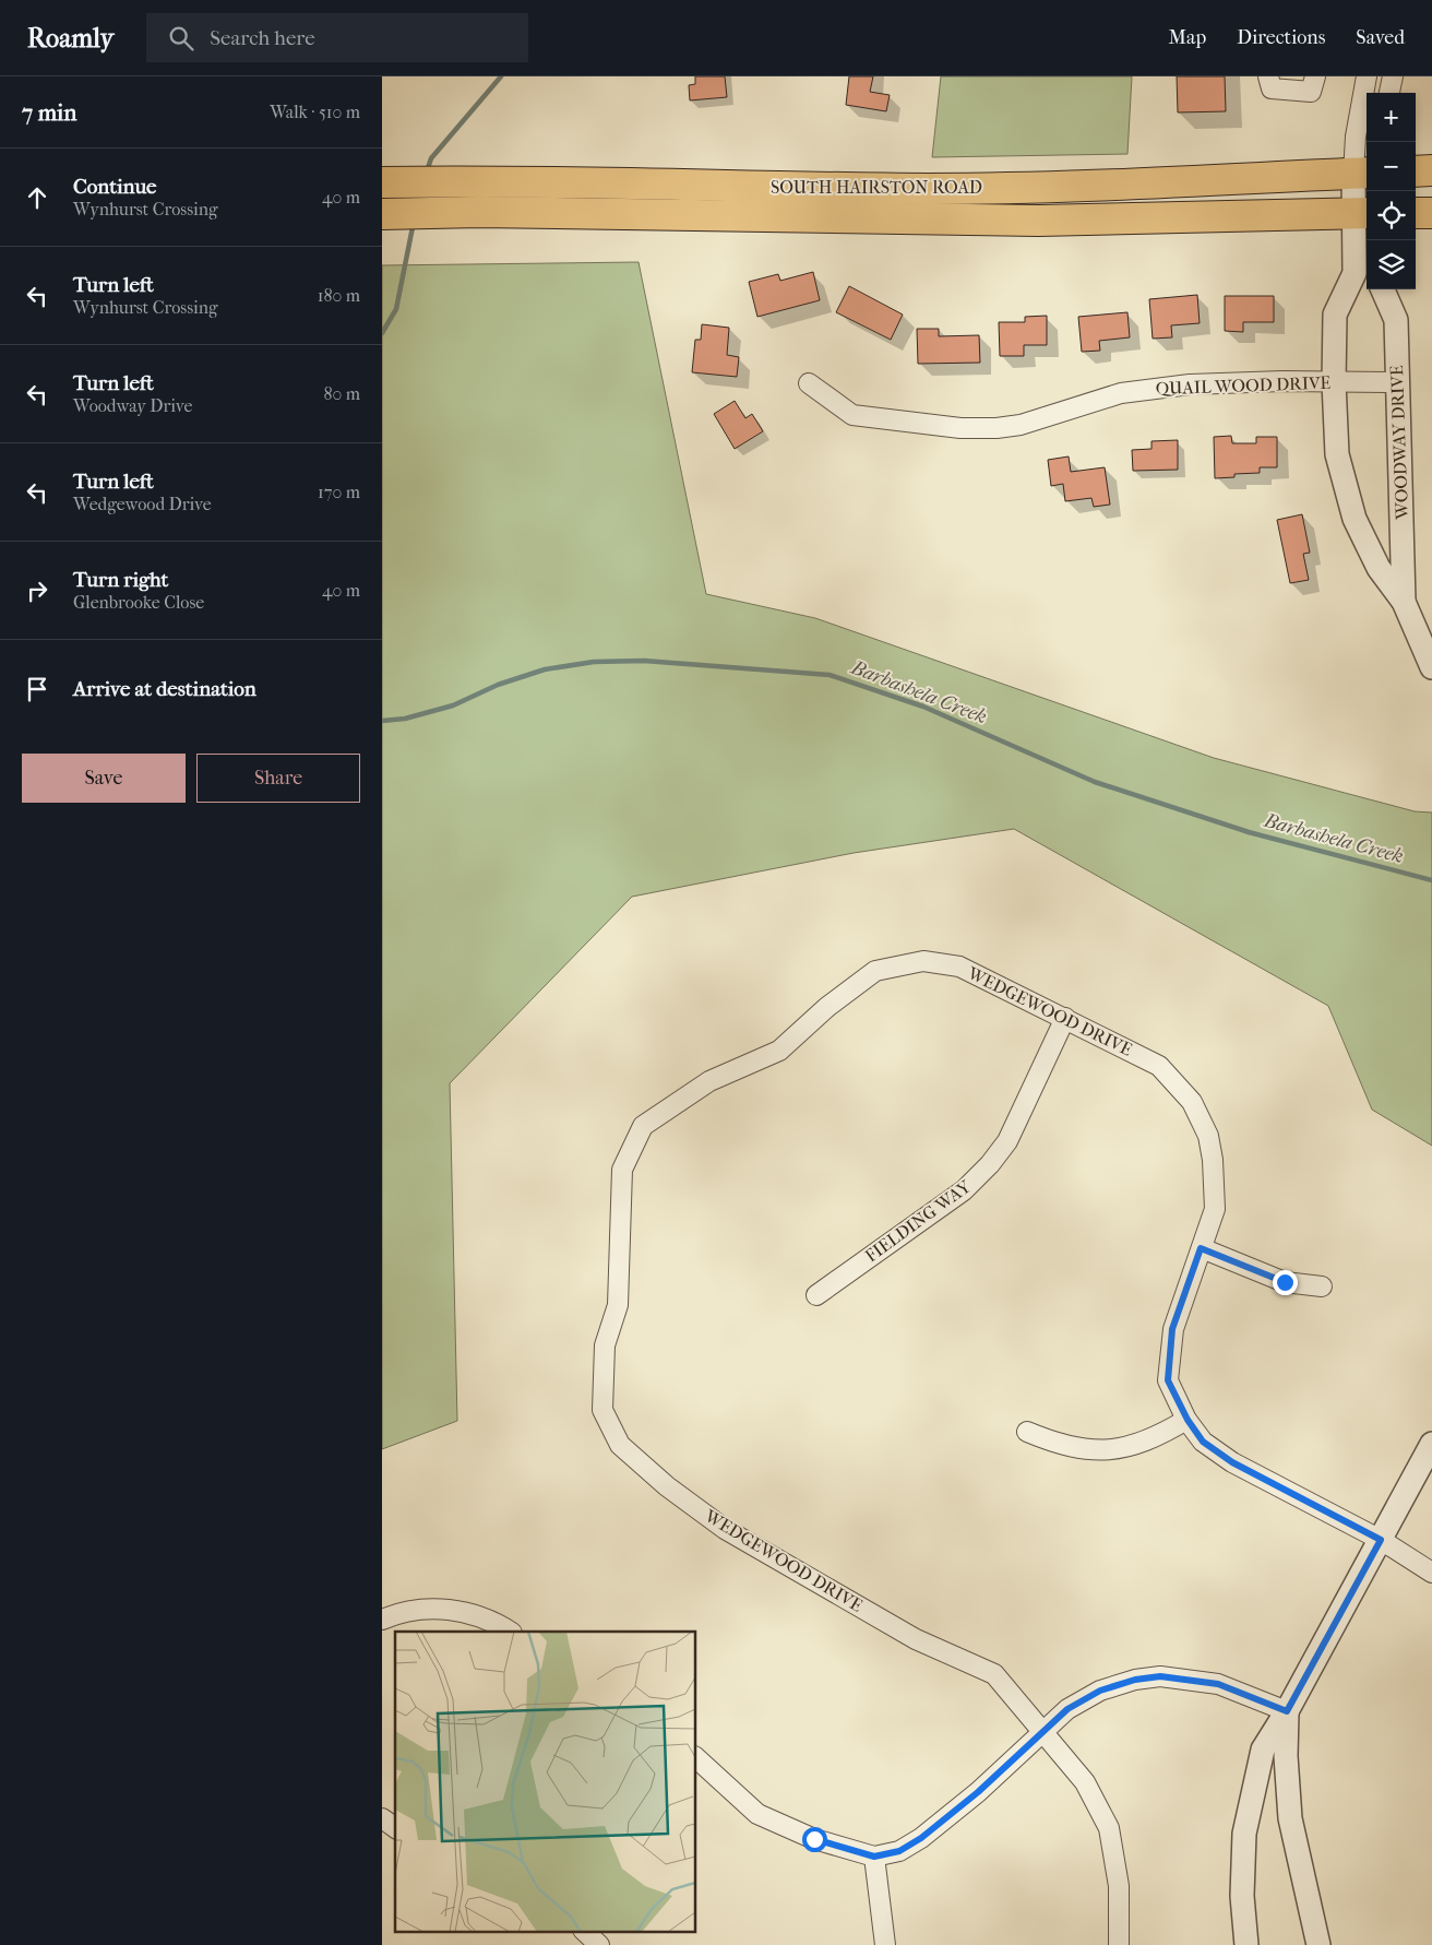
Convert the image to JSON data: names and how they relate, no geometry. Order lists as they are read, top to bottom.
{
  "streets": {
    "main road": ["SOUTH HAIRSTON ROAD"],
    "street": [
      "QUAIL WOOD DRIVE",
      "WOODWAY DRIVE",
      "WEDGEWOOD DRIVE",
      "FIELDING WAY"
    ]
  },
  "crossings": [
    ["SOUTH HAIRSTON ROAD", "WOODWAY DRIVE"],
    ["QUAIL WOOD DRIVE", "WOODWAY DRIVE"],
    ["WEDGEWOOD DRIVE", "FIELDING WAY"]
  ],
  "water": ["Barbashela Creek"],
  "page": {
    "header": "Roamly",
    "search": "Search here",
    "nav": ["Map", "Directions", "Saved"],
    "heading": ["7 min", "Walk · 510 m"],
    "map_buttons": ["+", "−"],
    "list": [
      ["Continue", "Wynhurst Crossing", "40 m"],
      ["Turn left", "Wynhurst Crossing", "180 m"],
      ["Turn left", "Woodway Drive", "80 m"],
      ["Turn left", "Wedgewood Drive", "170 m"],
      ["Turn right", "Glenbrooke Close", "40 m"],
      "Arrive at destination"
    ],
    "buttons": ["Save", "Share"]
  }
}
